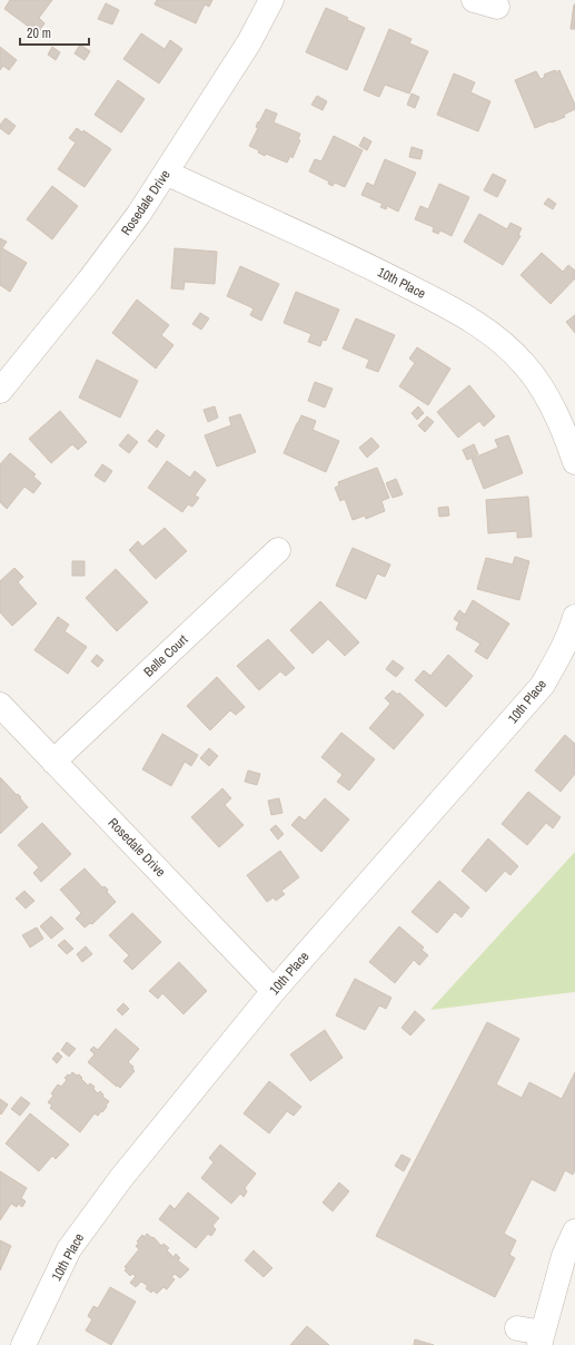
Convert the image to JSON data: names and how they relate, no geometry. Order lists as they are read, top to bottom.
{
  "streets": {
    "street": ["Rosedale Drive", "10th Place", "Belle Court"]
  },
  "crossings": [
    ["Rosedale Drive", "10th Place"],
    ["Rosedale Drive", "Belle Court"]
  ],
  "scale_bar": "20 m"
}
